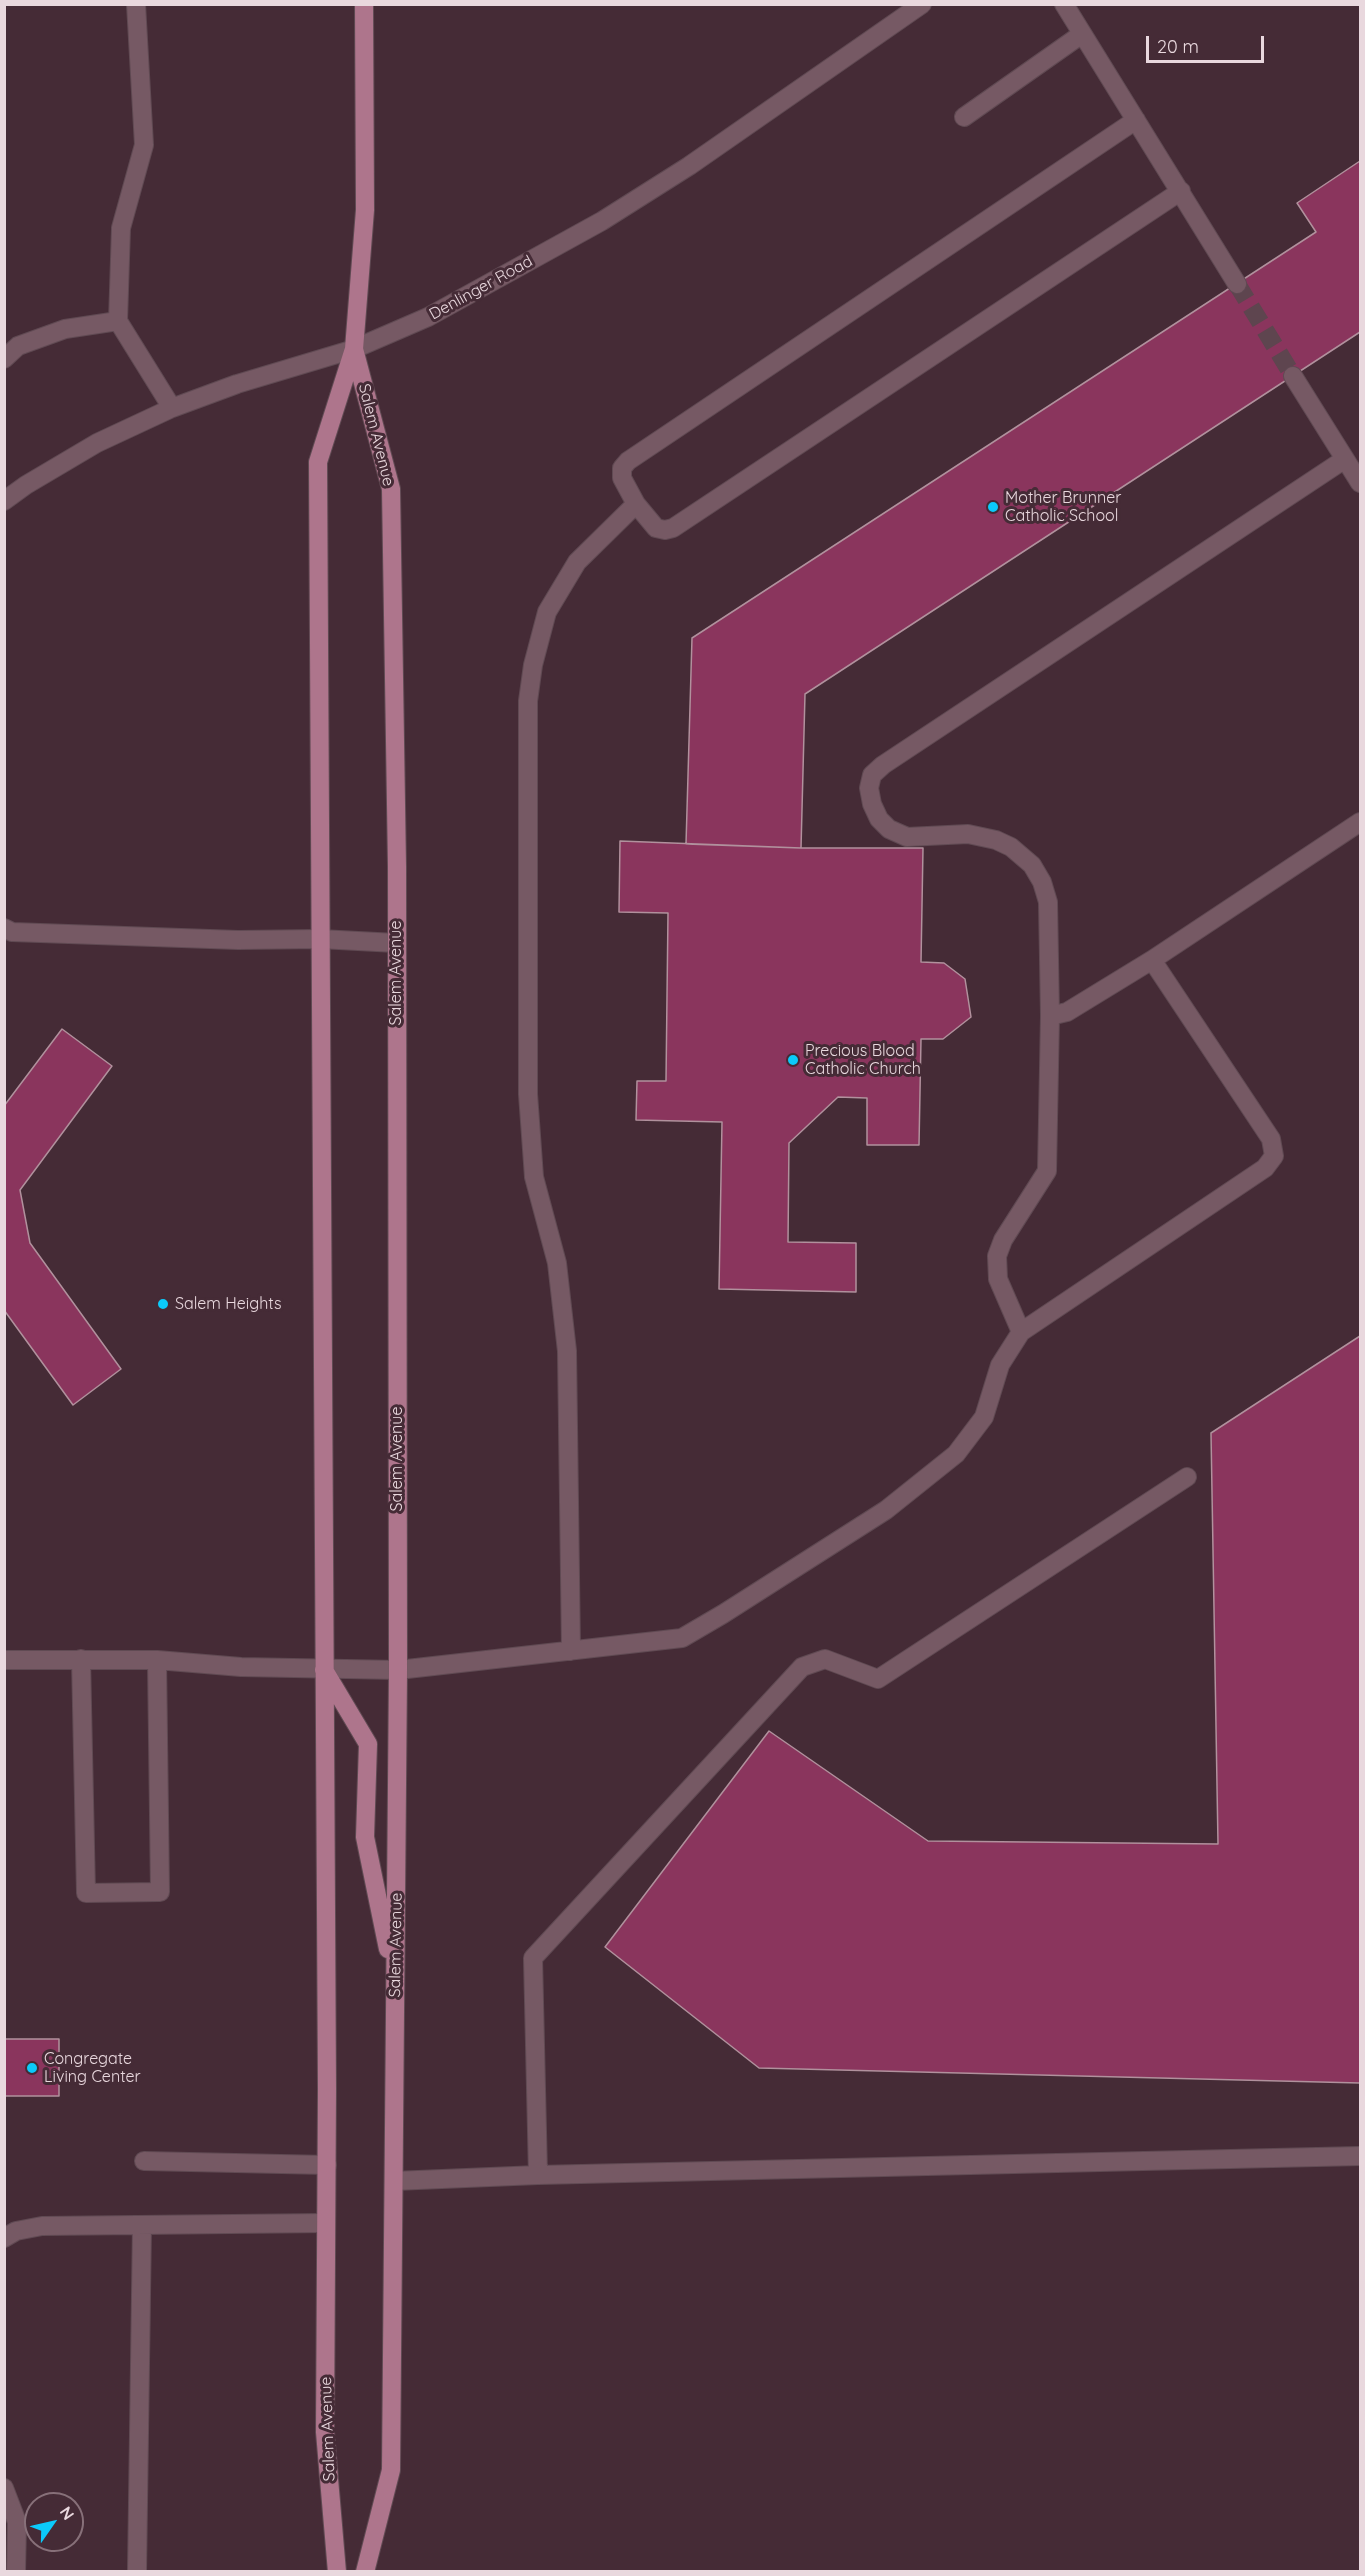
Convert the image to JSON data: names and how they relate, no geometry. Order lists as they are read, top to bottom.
{
  "streets": {
    "main road": ["Salem Avenue"],
    "street": ["Denlinger Road"]
  },
  "crossings": [
    ["Denlinger Road", "Salem Avenue"]
  ],
  "places": [
    "Mother Brunner Catholic School",
    "Precious Blood Catholic Church",
    "Salem Heights",
    "Congregate Living Center"
  ],
  "scale_bar": "20 m",
  "north": "top right"
}
